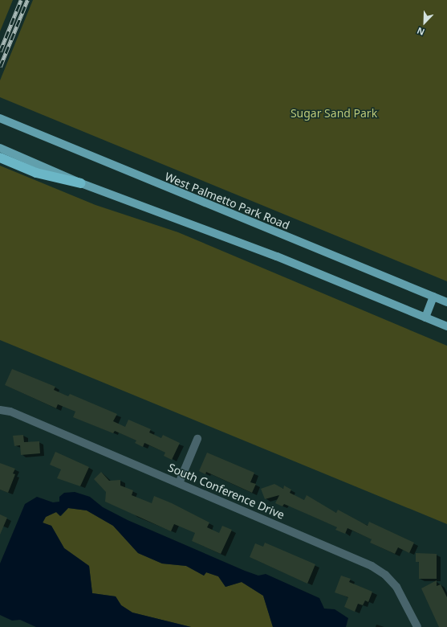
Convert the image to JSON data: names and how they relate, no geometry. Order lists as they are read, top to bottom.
{
  "streets": {
    "main road": ["West Palmetto Park Road"],
    "street": ["South Conference Drive"]
  },
  "parks": ["Sugar Sand Park"],
  "north": "bottom left"
}
